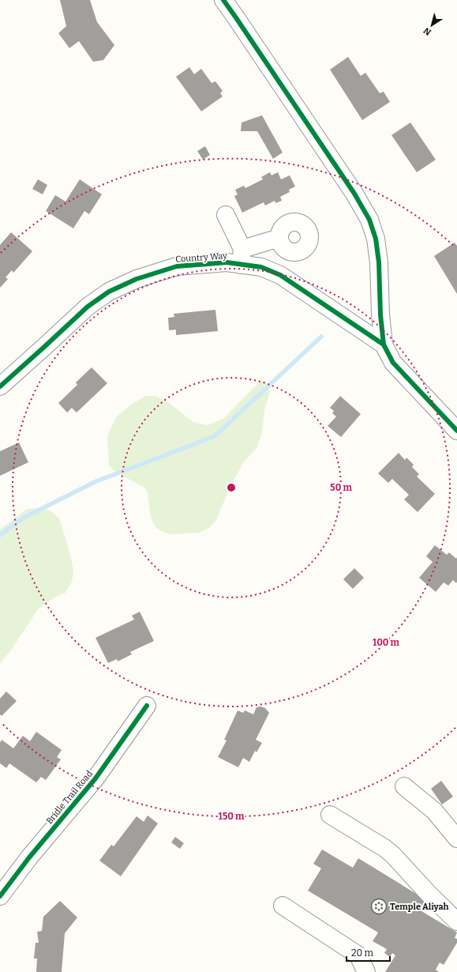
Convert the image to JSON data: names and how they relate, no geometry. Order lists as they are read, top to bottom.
{
  "streets": {
    "street": ["Country Way", "Bridle Trail Road"]
  },
  "places": {
    "synagogue": ["Temple Aliyah"]
  },
  "scale_bar": "20 m",
  "north": "bottom left",
  "rings": ["50 m", "100 m", "150 m"]
}
